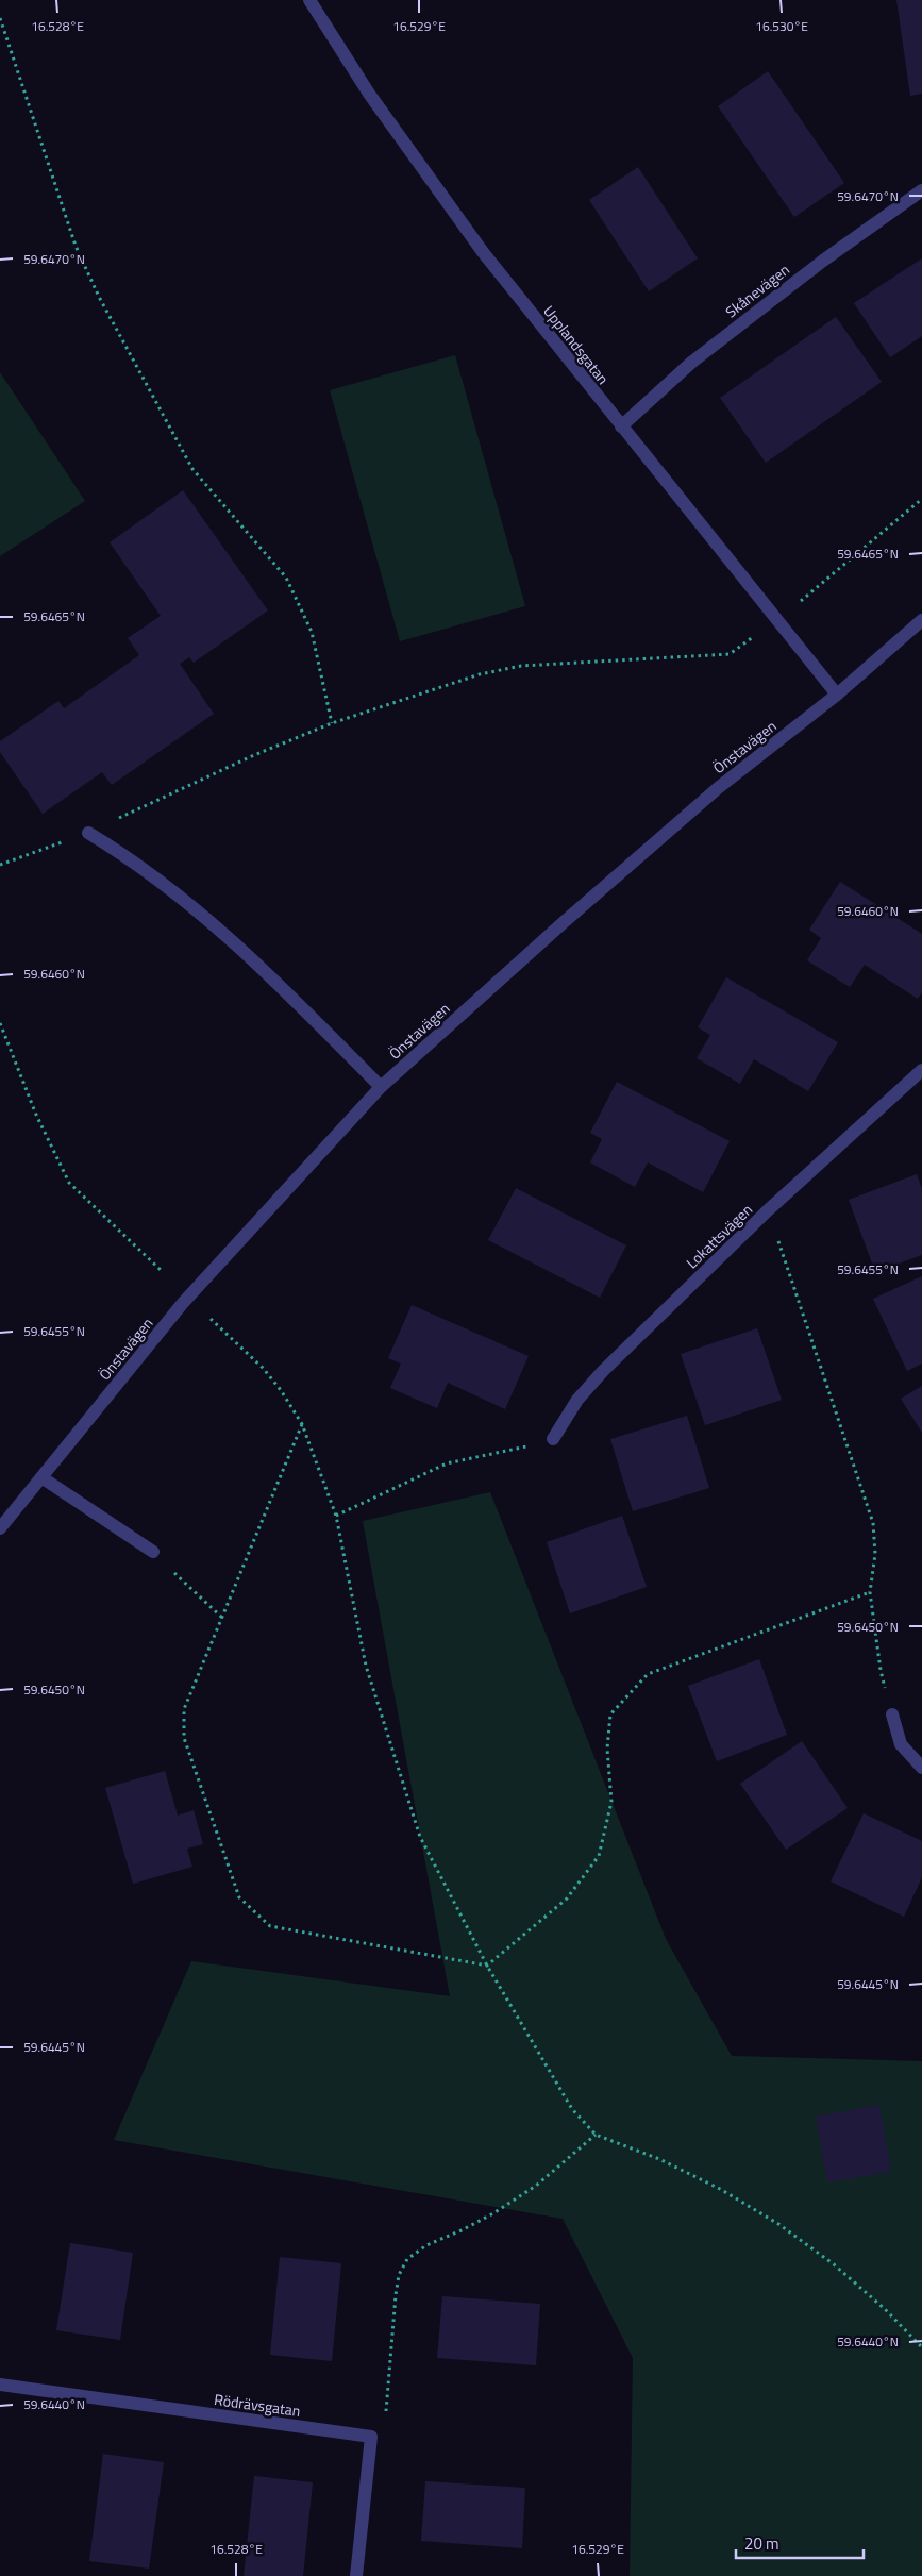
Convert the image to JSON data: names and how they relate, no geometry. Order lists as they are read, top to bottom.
{
  "streets": {
    "street": [
      "Skånevägen",
      "Upplandsgatan",
      "Önstavägen",
      "Lokattsvägen",
      "Rödrävsgatan"
    ]
  },
  "crossings": [
    ["Skånevägen", "Upplandsgatan"],
    ["Upplandsgatan", "Önstavägen"]
  ],
  "scale_bar": "20 m",
  "coordinates": [
    "16.530°E",
    "16.528°E",
    "16.529°E",
    "59.6470°N",
    "59.6465°N",
    "59.6460°N",
    "59.6455°N",
    "59.6450°N",
    "59.6445°N",
    "59.6440°N"
  ]
}
